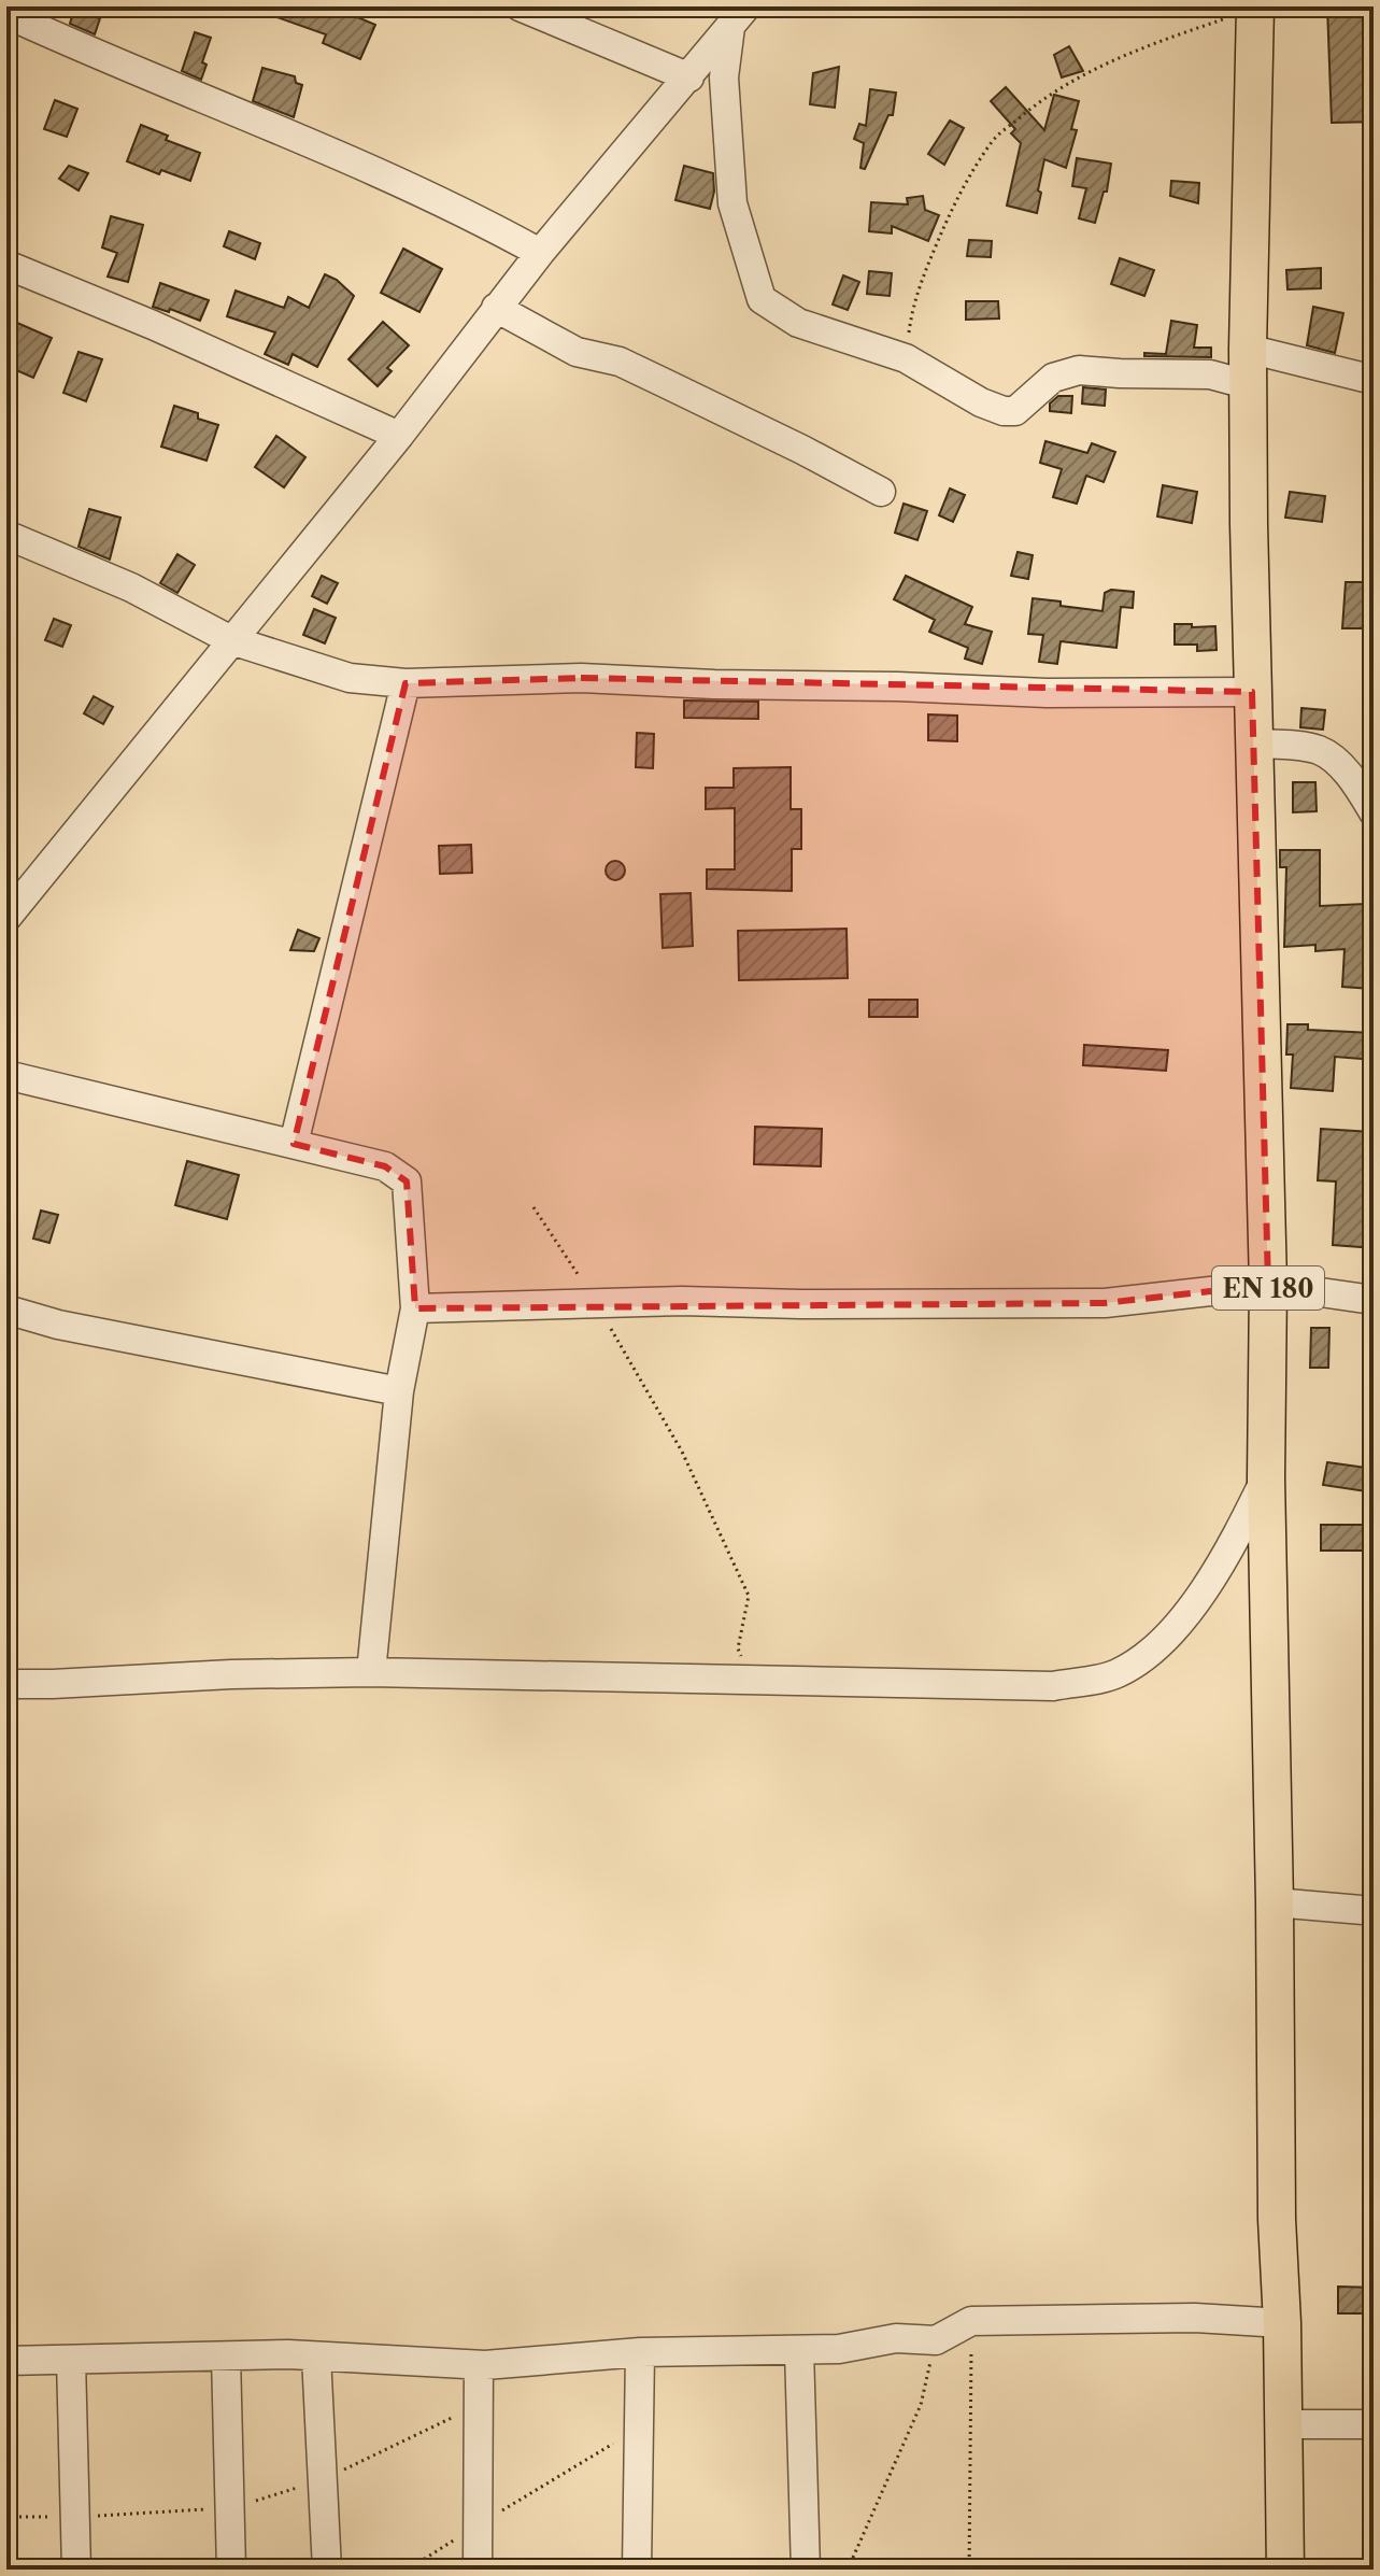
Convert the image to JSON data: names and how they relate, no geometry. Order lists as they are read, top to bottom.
{
  "streets": {
    "main road": ["EN 180"]
  }
}
